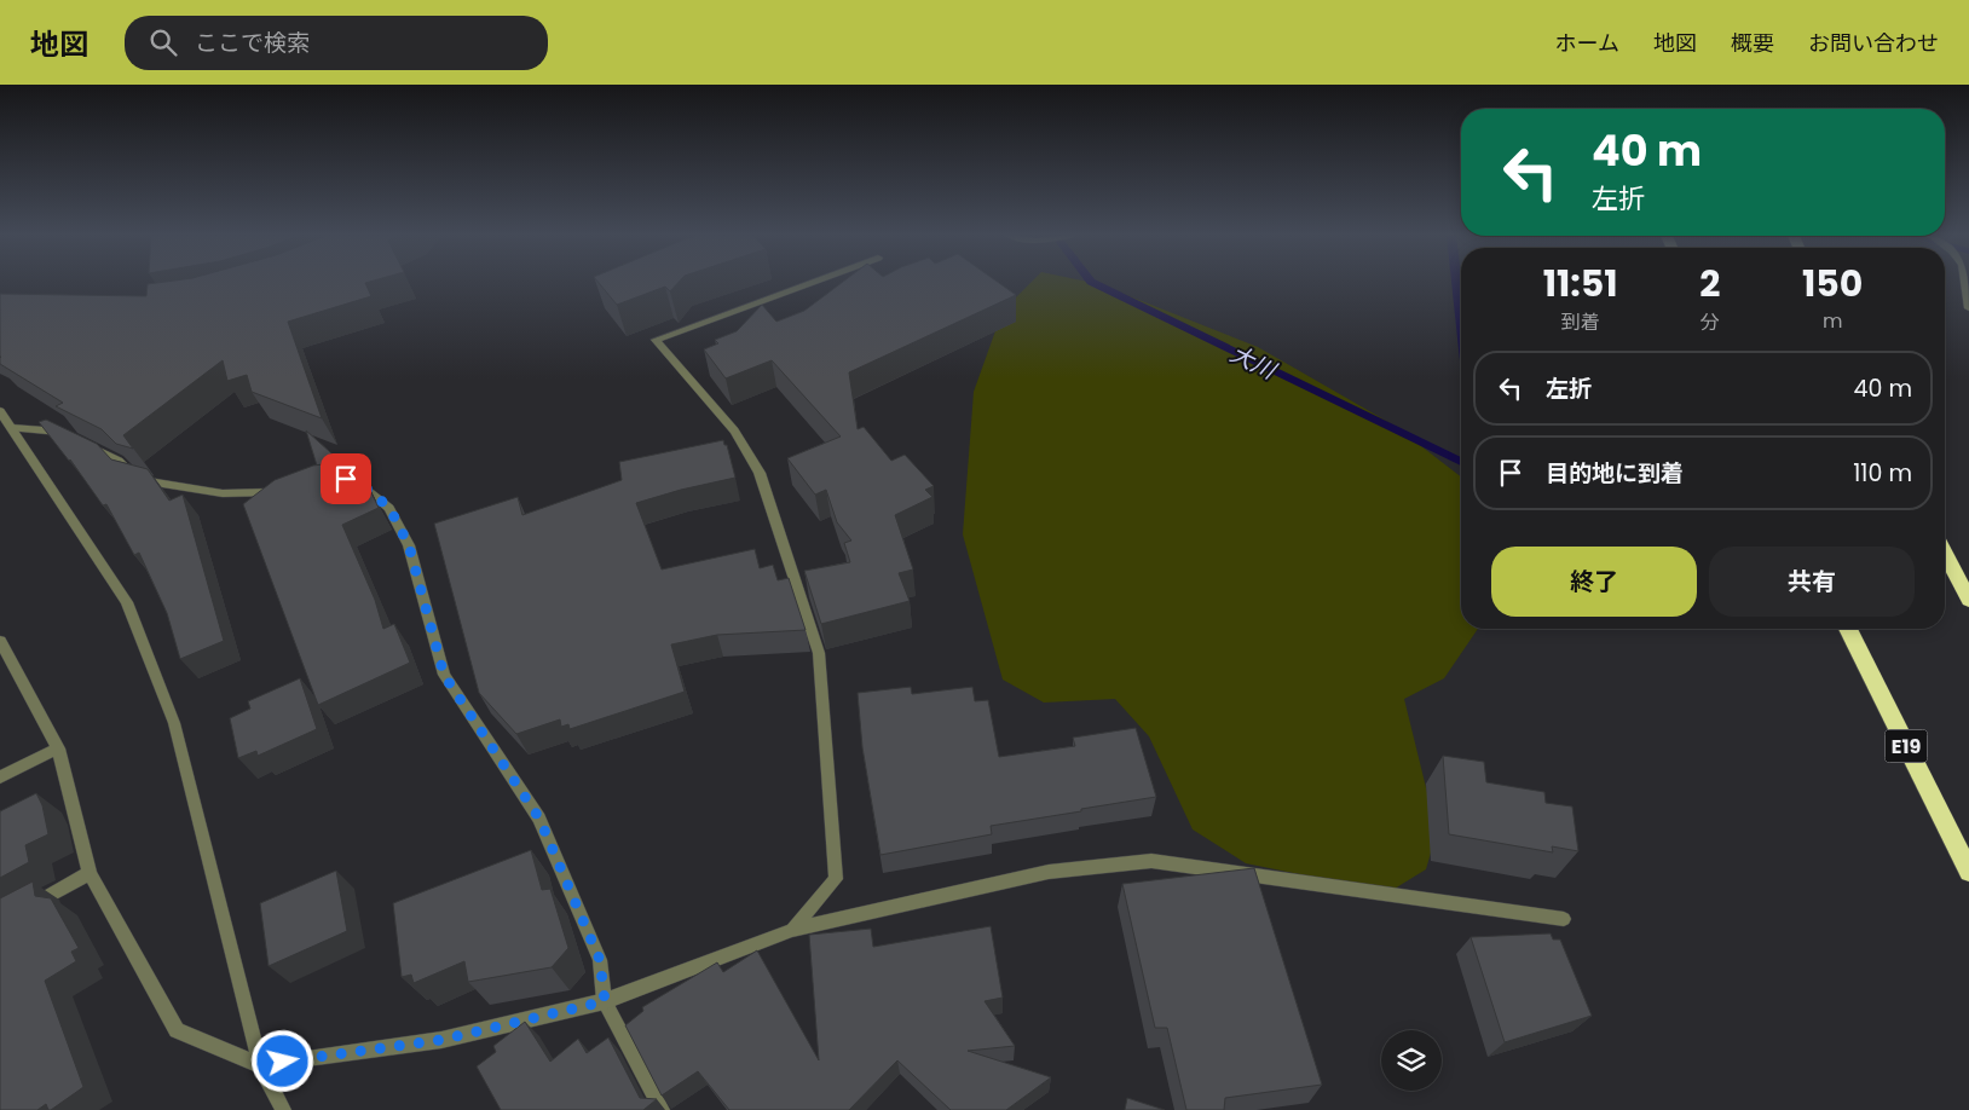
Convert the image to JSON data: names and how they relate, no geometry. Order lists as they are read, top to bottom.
{
  "streets": {
    "highway": ["E19"]
  },
  "water": ["大川"],
  "page": {
    "header": "地図",
    "search": "ここで検索",
    "nav": [
      "ホーム",
      "地図",
      "概要",
      "お問い合わせ"
    ],
    "turn": ["40 m", "左折"],
    "eta": [
      "11:51",
      "到着",
      "2",
      "分",
      "150",
      "m"
    ],
    "list": [
      {
        "name": "左折",
        "value": "40 m"
      },
      {
        "name": "目的地に到着",
        "value": "110 m"
      }
    ],
    "buttons": ["終了", "共有"]
  }
}
